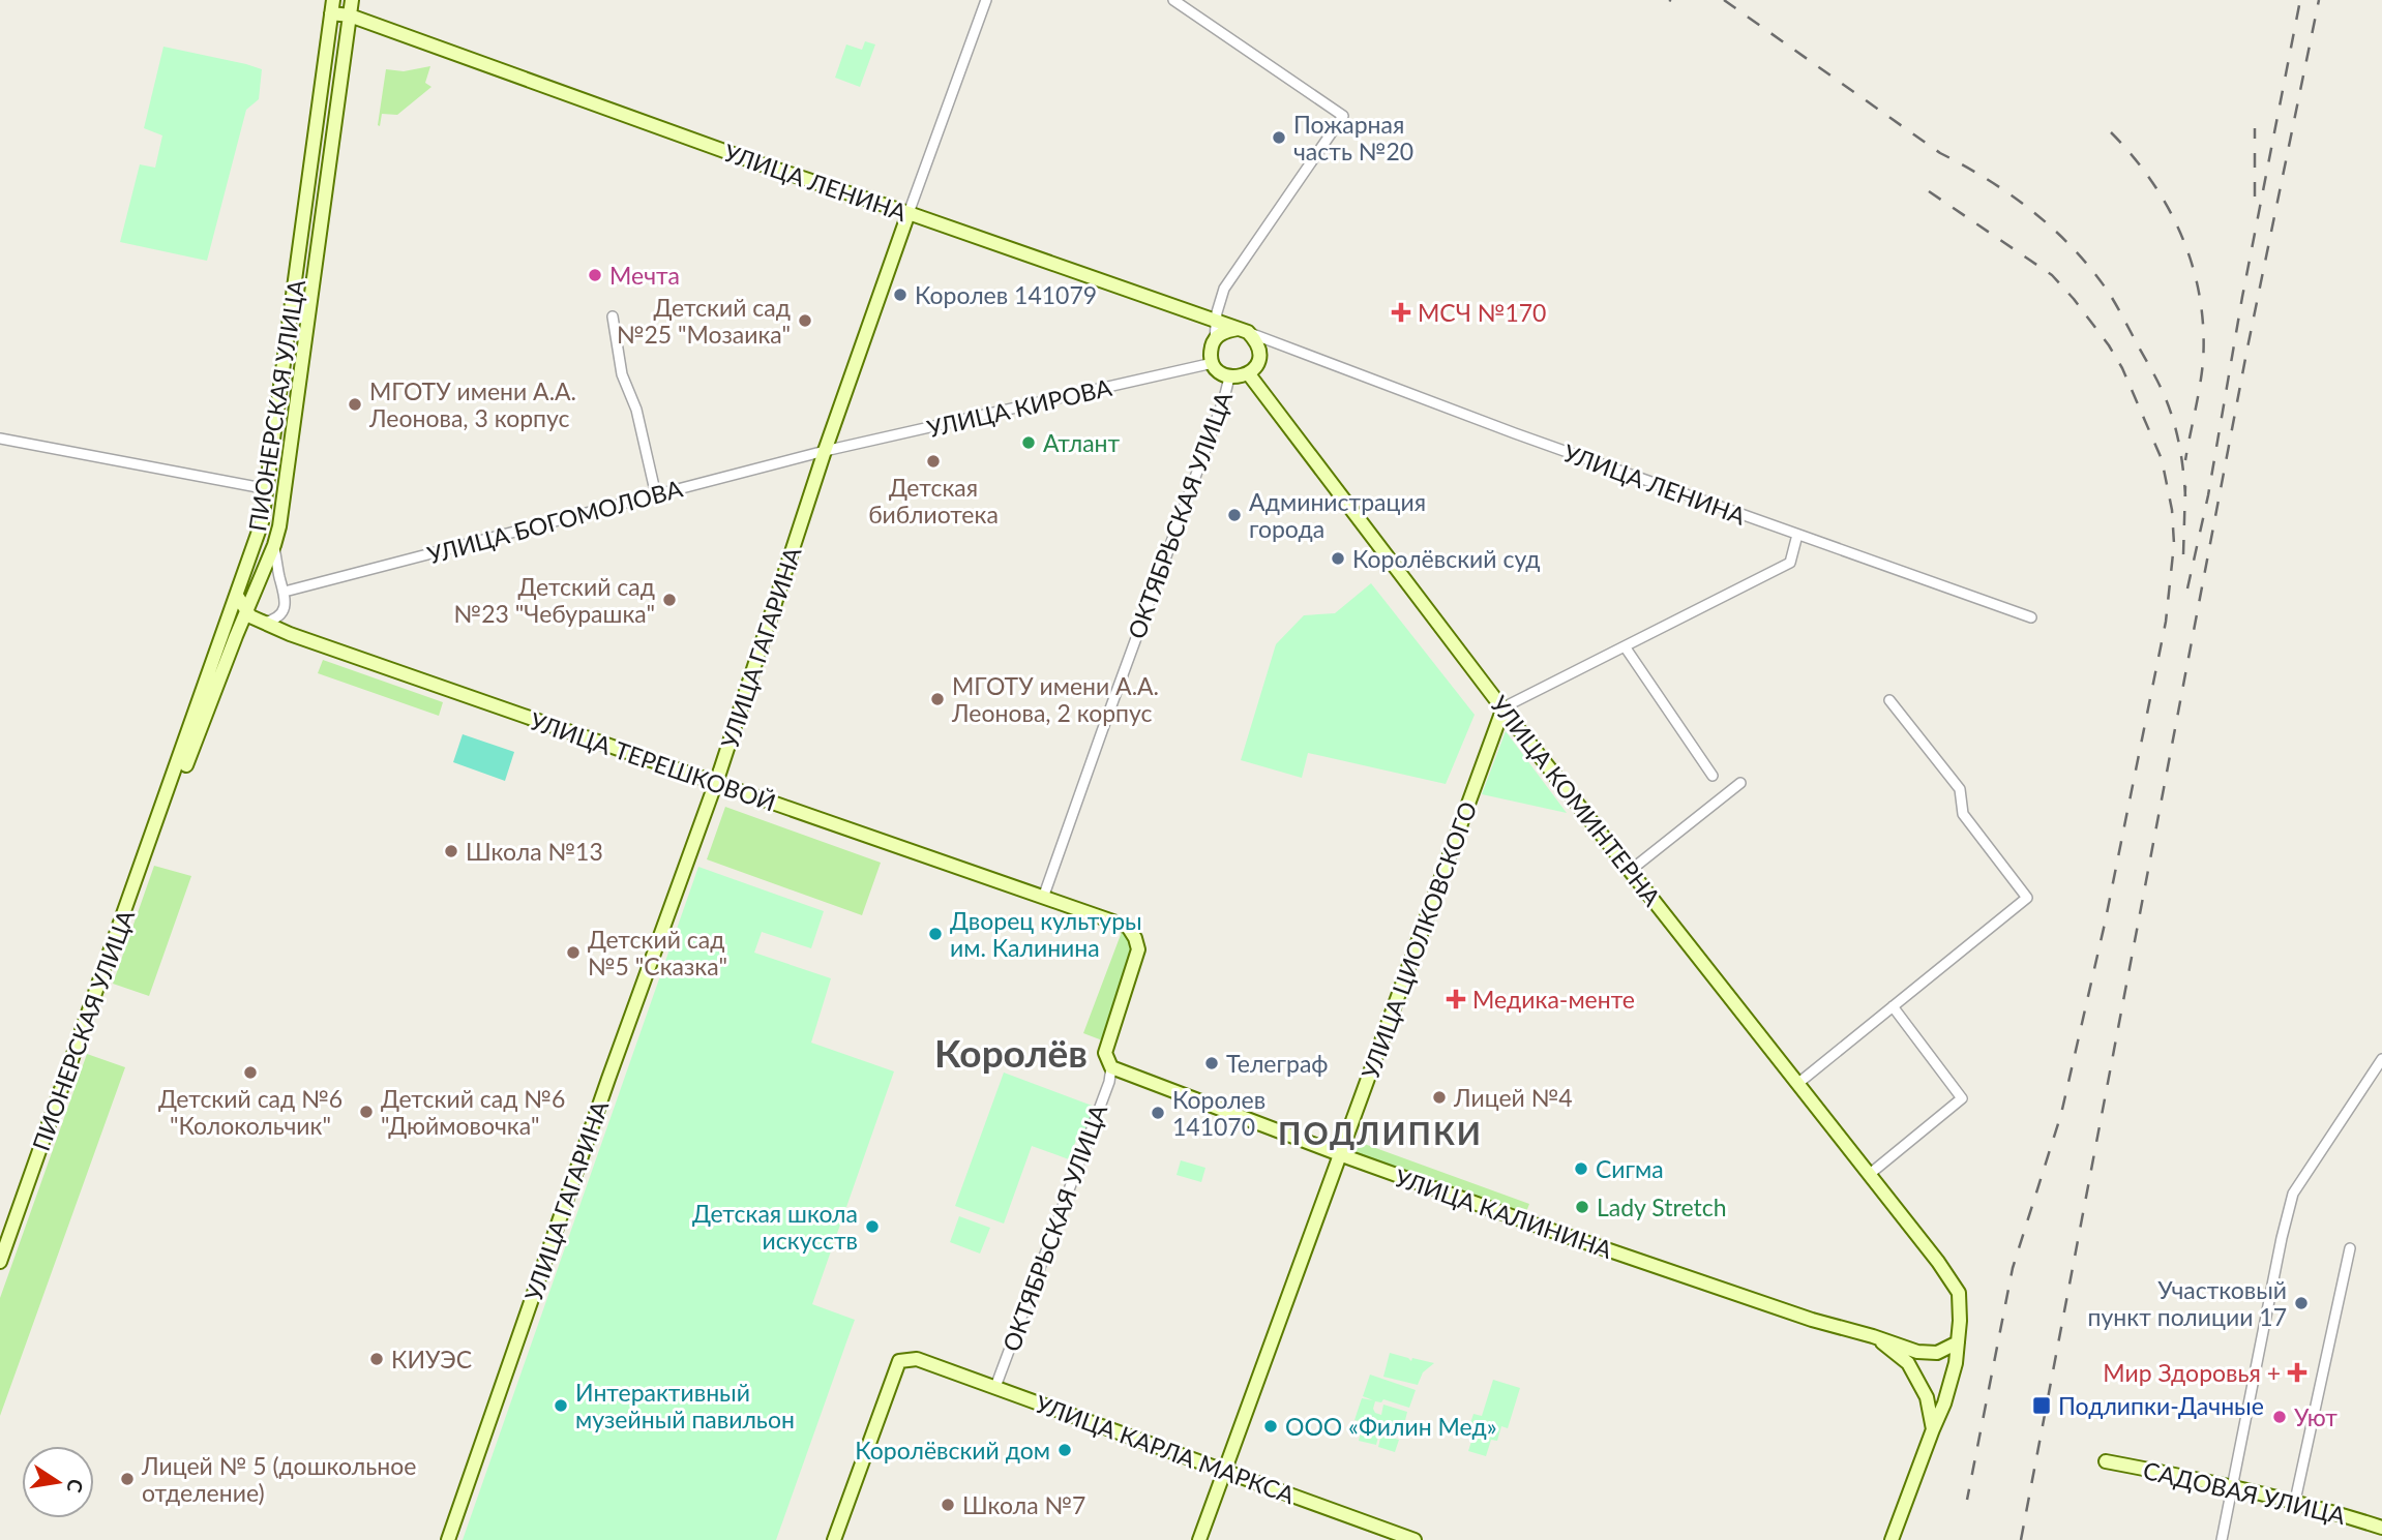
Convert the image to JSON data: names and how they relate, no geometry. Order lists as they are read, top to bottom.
{
  "streets": {
    "main road": [
      "УЛИЦА ЛЕНИНА",
      "ПИОНЕРСКАЯ УЛИЦА",
      "УЛИЦА ГАГАРИНА",
      "УЛИЦА ТЕРЕШКОВОЙ",
      "УЛИЦА КОМИНТЕРНА",
      "УЛИЦА ЦИОЛКОВСКОГО",
      "УЛИЦА КАЛИНИНА",
      "УЛИЦА КАРЛА МАРКСА",
      "САДОВАЯ УЛИЦА"
    ],
    "street": ["УЛИЦА КИРОВА", "ОКТЯБРЬСКАЯ УЛИЦА", "УЛИЦА БОГОМОЛОВА"]
  },
  "crossings": [
    ["УЛИЦА ЛЕНИНА", "ПИОНЕРСКАЯ УЛИЦА"],
    ["УЛИЦА ЛЕНИНА", "УЛИЦА КИРОВА"],
    ["УЛИЦА ЛЕНИНА", "ОКТЯБРЬСКАЯ УЛИЦА"],
    ["УЛИЦА ЛЕНИНА", "УЛИЦА ГАГАРИНА"],
    ["УЛИЦА ЛЕНИНА", "УЛИЦА КОМИНТЕРНА"],
    ["ПИОНЕРСКАЯ УЛИЦА", "УЛИЦА ТЕРЕШКОВОЙ"],
    ["УЛИЦА КИРОВА", "ОКТЯБРЬСКАЯ УЛИЦА"],
    ["УЛИЦА КИРОВА", "УЛИЦА БОГОМОЛОВА"],
    ["УЛИЦА КИРОВА", "УЛИЦА ГАГАРИНА"],
    ["УЛИЦА КИРОВА", "УЛИЦА КОМИНТЕРНА"],
    ["ОКТЯБРЬСКАЯ УЛИЦА", "УЛИЦА ТЕРЕШКОВОЙ"],
    ["ОКТЯБРЬСКАЯ УЛИЦА", "УЛИЦА КОМИНТЕРНА"],
    ["ОКТЯБРЬСКАЯ УЛИЦА", "УЛИЦА КАЛИНИНА"],
    ["ОКТЯБРЬСКАЯ УЛИЦА", "УЛИЦА КАРЛА МАРКСА"],
    ["УЛИЦА БОГОМОЛОВА", "УЛИЦА ГАГАРИНА"],
    ["УЛИЦА ГАГАРИНА", "УЛИЦА ТЕРЕШКОВОЙ"],
    ["УЛИЦА ТЕРЕШКОВОЙ", "УЛИЦА КАЛИНИНА"],
    ["УЛИЦА КОМИНТЕРНА", "УЛИЦА ЦИОЛКОВСКОГО"],
    ["УЛИЦА КОМИНТЕРНА", "УЛИЦА КАЛИНИНА"],
    ["УЛИЦА ЦИОЛКОВСКОГО", "УЛИЦА КАЛИНИНА"],
    ["УЛИЦА ЦИОЛКОВСКОГО", "УЛИЦА КАРЛА МАРКСА"]
  ],
  "districts": ["Королёв", "ПОДЛИПКИ"],
  "places": {
    "other": [
      "Пожарная часть №20",
      "Мечта",
      "Королев 141079",
      "Детский сад №25 \"Мозаика\"",
      "МГОТУ имени А.А. Леонова, 3 корпус",
      "Атлант",
      "Детская библиотека",
      "Администрация города",
      "Королёвский суд",
      "Детский сад №23 \"Чебурашка\"",
      "МГОТУ имени А.А. Леонова, 2 корпус",
      "Школа №13",
      "Дворец культуры им. Калинина",
      "Детский сад №5 \"Сказка\"",
      "Телеграф",
      "Детский сад №6 \"Колокольчик\"",
      "Лицей №4",
      "Детский сад №6 \"Дюймовочка\"",
      "Королев 141070",
      "Сигма",
      "Lady Stretch",
      "Детская школа искусств",
      "Участковый пункт полиции 17",
      "КИУЭС",
      "Интерактивный музейный павильон",
      "Уют",
      "ООО «Филин Мед»",
      "Королёвский дом",
      "Лицей № 5 (дошкольное отделение)",
      "Школа №7"
    ],
    "health": ["МСЧ №170", "Медика-менте", "Мир Здоровья +"],
    "transit": ["Подлипки-Дачные"]
  },
  "north": "right"
}
